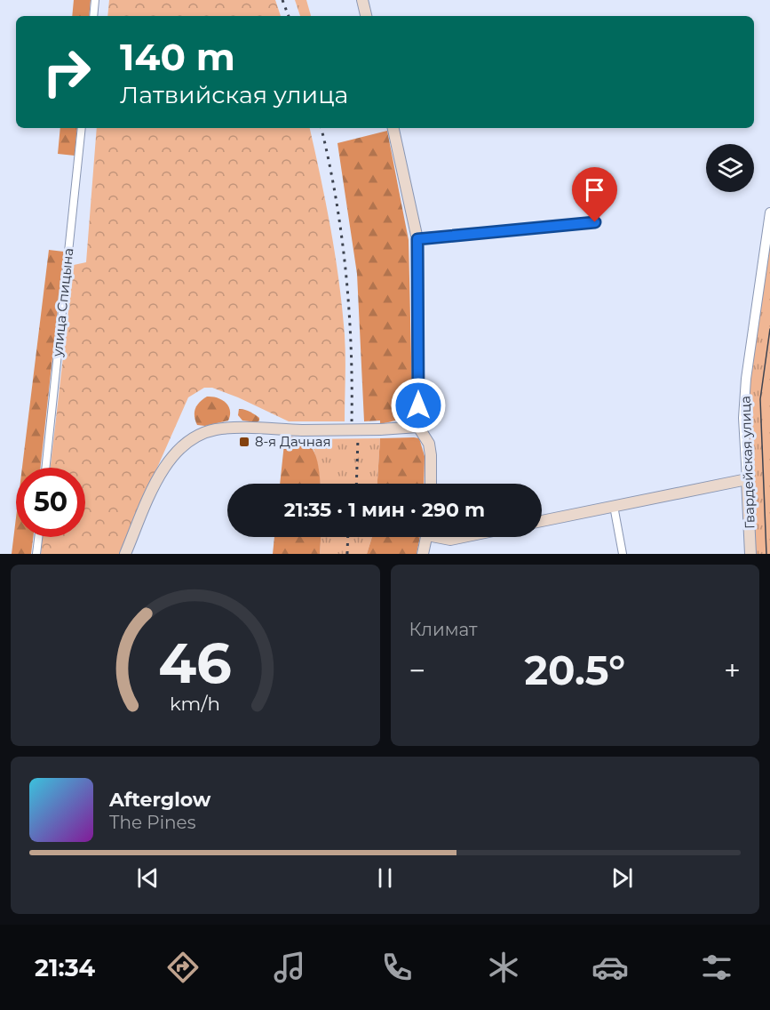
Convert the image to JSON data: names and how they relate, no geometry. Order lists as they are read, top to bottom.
{
  "streets": {
    "main road": ["Гвардейская улица"],
    "street": ["улица Спицына"]
  },
  "places": {
    "transit": ["8-я Дачная"]
  },
  "page": {
    "turn": ["140 m", "Латвийская улица"],
    "limit": "50",
    "trip": "21:35 · 1 мин · 290 m",
    "tile": "Климат",
    "heat": ["−", "20.5°", "+"],
    "song": ["Afterglow", "The Pines"],
    "tabs": "21:34",
    "gauge": ["46", "km/h"]
  }
}
